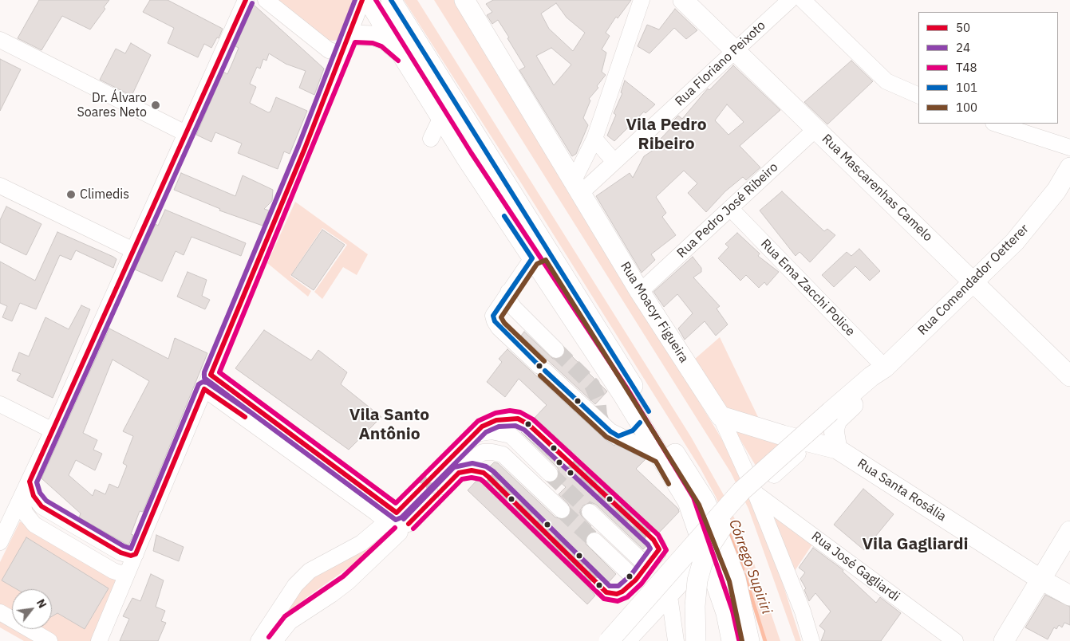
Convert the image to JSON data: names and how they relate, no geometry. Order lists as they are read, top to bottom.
{
  "streets": {
    "main road": [
      "Rua Mascarenhas Camelo",
      "Rua Comendador Oetterer",
      "Rua Moacyr Figueira",
      "Rua Santa Rosália"
    ],
    "street": [
      "Rua Floriano Peixoto",
      "Rua Pedro José Ribeiro",
      "Rua Ema Zacchi Police",
      "Rua José Gagliardi"
    ]
  },
  "crossings": [
    ["Rua Floriano Peixoto", "Rua Mascarenhas Camelo"],
    ["Rua Floriano Peixoto", "Rua Moacyr Figueira"],
    ["Rua Mascarenhas Camelo", "Rua Pedro José Ribeiro"],
    ["Rua Mascarenhas Camelo", "Rua Comendador Oetterer"],
    ["Rua Pedro José Ribeiro", "Rua Ema Zacchi Police"],
    ["Rua Pedro José Ribeiro", "Rua Moacyr Figueira"],
    ["Rua Comendador Oetterer", "Rua Ema Zacchi Police"],
    ["Rua Comendador Oetterer", "Rua Santa Rosália"],
    ["Rua Moacyr Figueira", "Rua Santa Rosália"],
    ["Rua Moacyr Figueira", "Rua José Gagliardi"]
  ],
  "districts": ["Vila Pedro Ribeiro", "Vila Santo Antônio", "Vila Gagliardi"],
  "water": ["Córrego Supiriri"],
  "places": ["Dr. Álvaro Soares Neto", "Climedis"],
  "lines": [
    "transit line 50",
    "transit line 24",
    "transit line T48",
    "transit line 101",
    "transit line 100"
  ],
  "legend": [
    "50",
    "24",
    "T48",
    "101",
    "100"
  ],
  "north": "top right"
}
